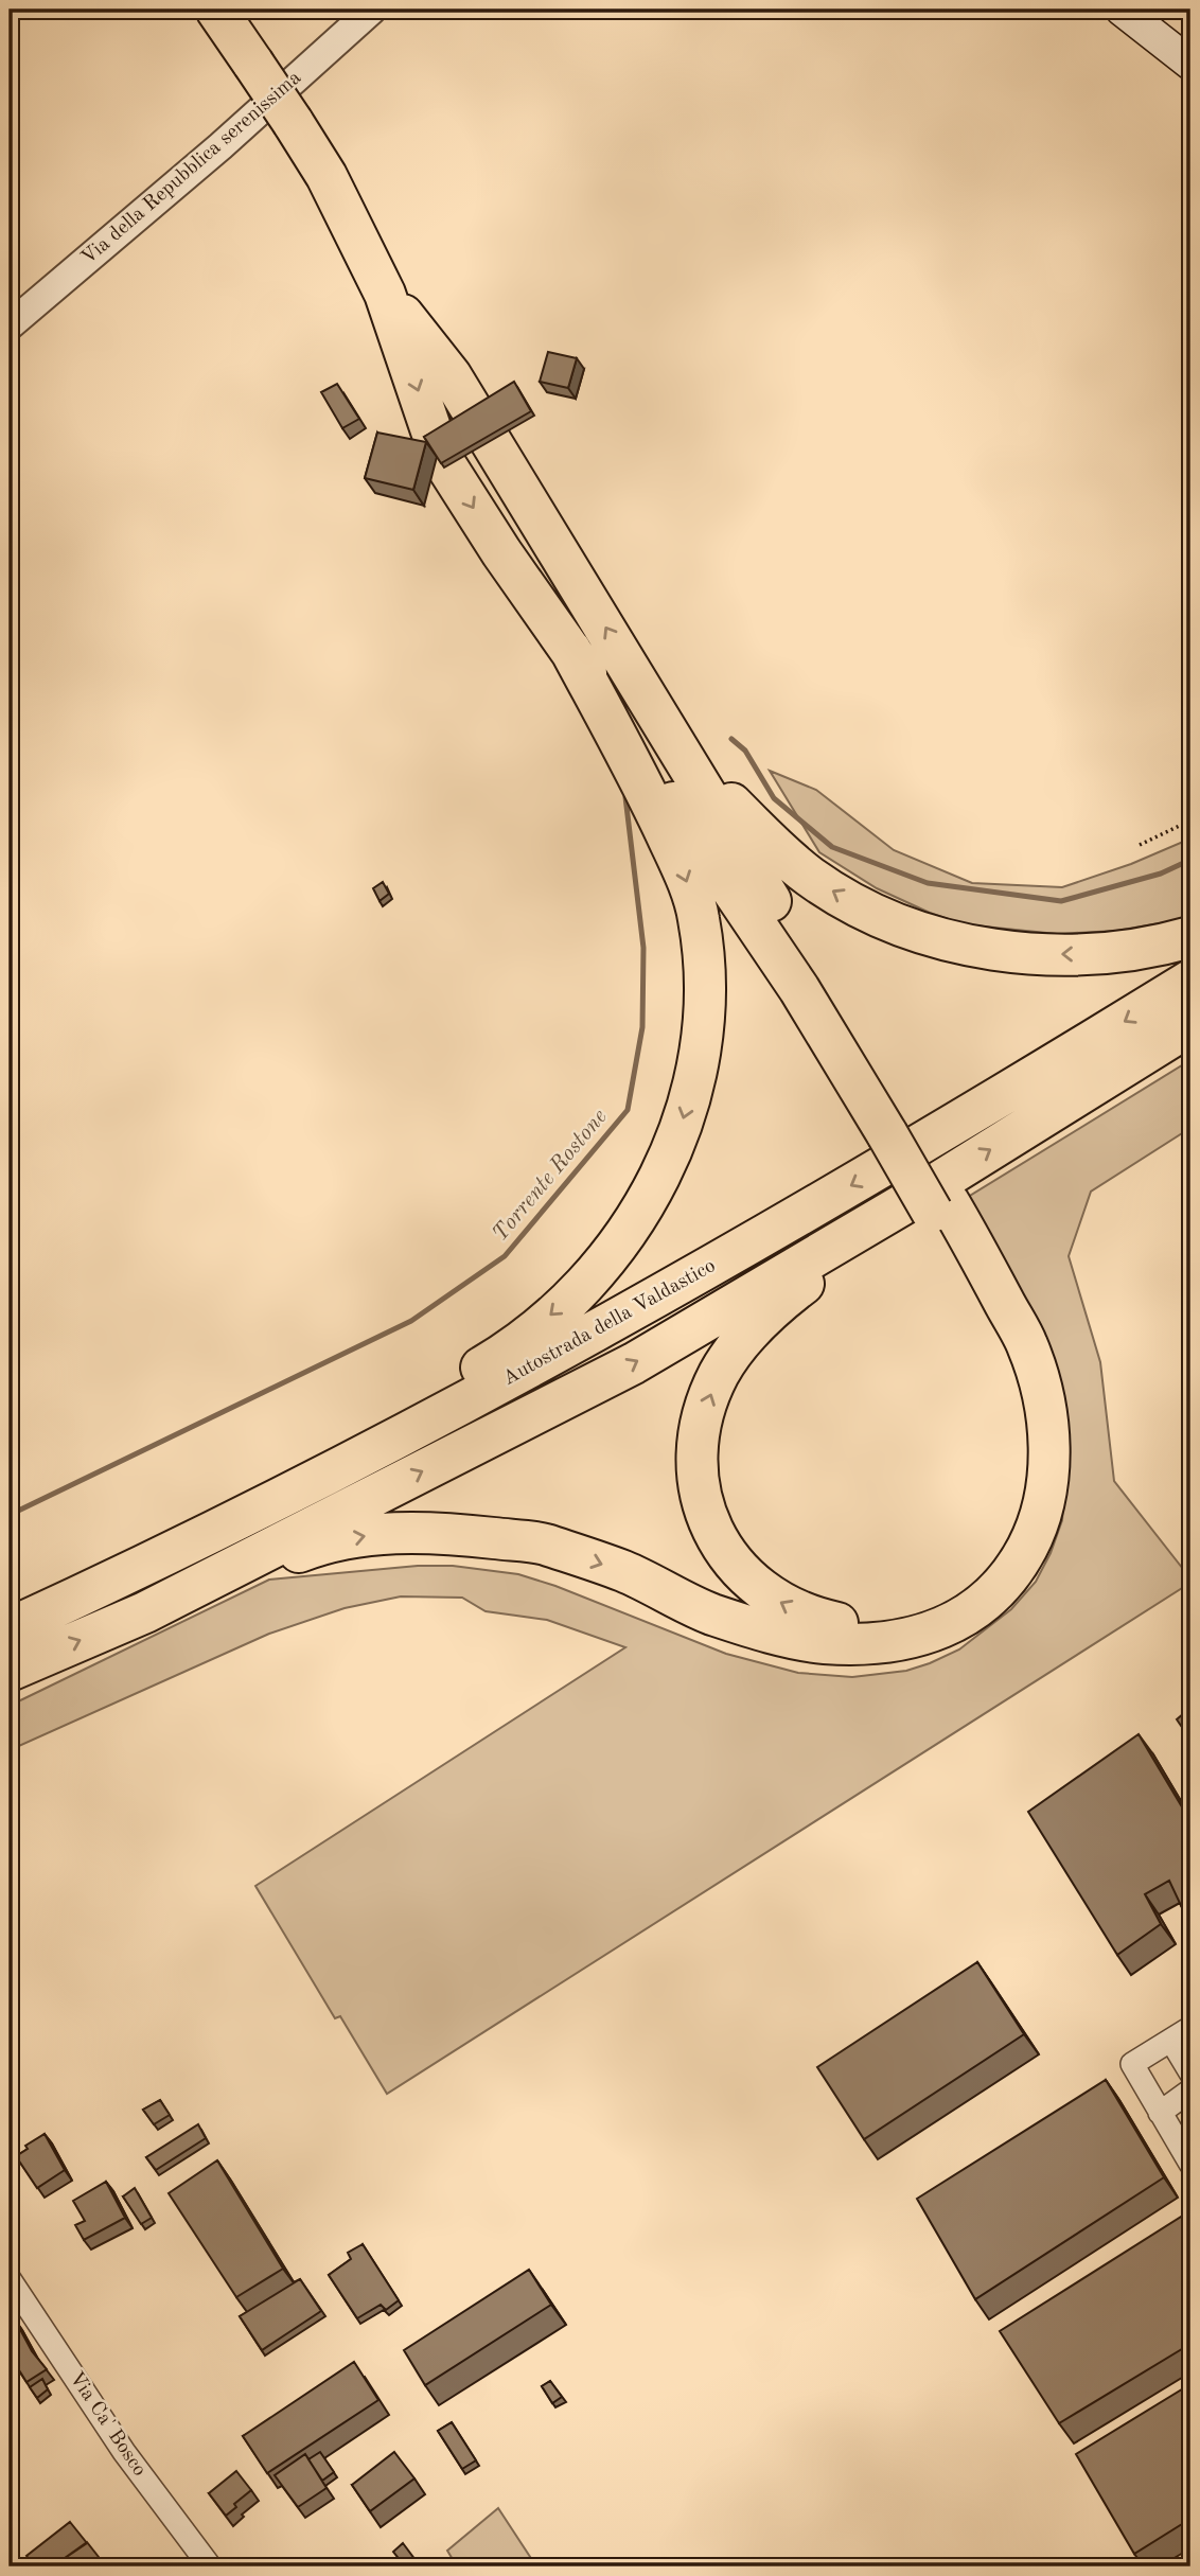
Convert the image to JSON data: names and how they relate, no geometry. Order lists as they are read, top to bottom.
{
  "streets": {
    "highway": ["Autostrada della Valdastico"],
    "street": ["Via della Repubblica serenissima", "Via Ca' Bosco"]
  },
  "water": ["Torrente Rostone"]
}
